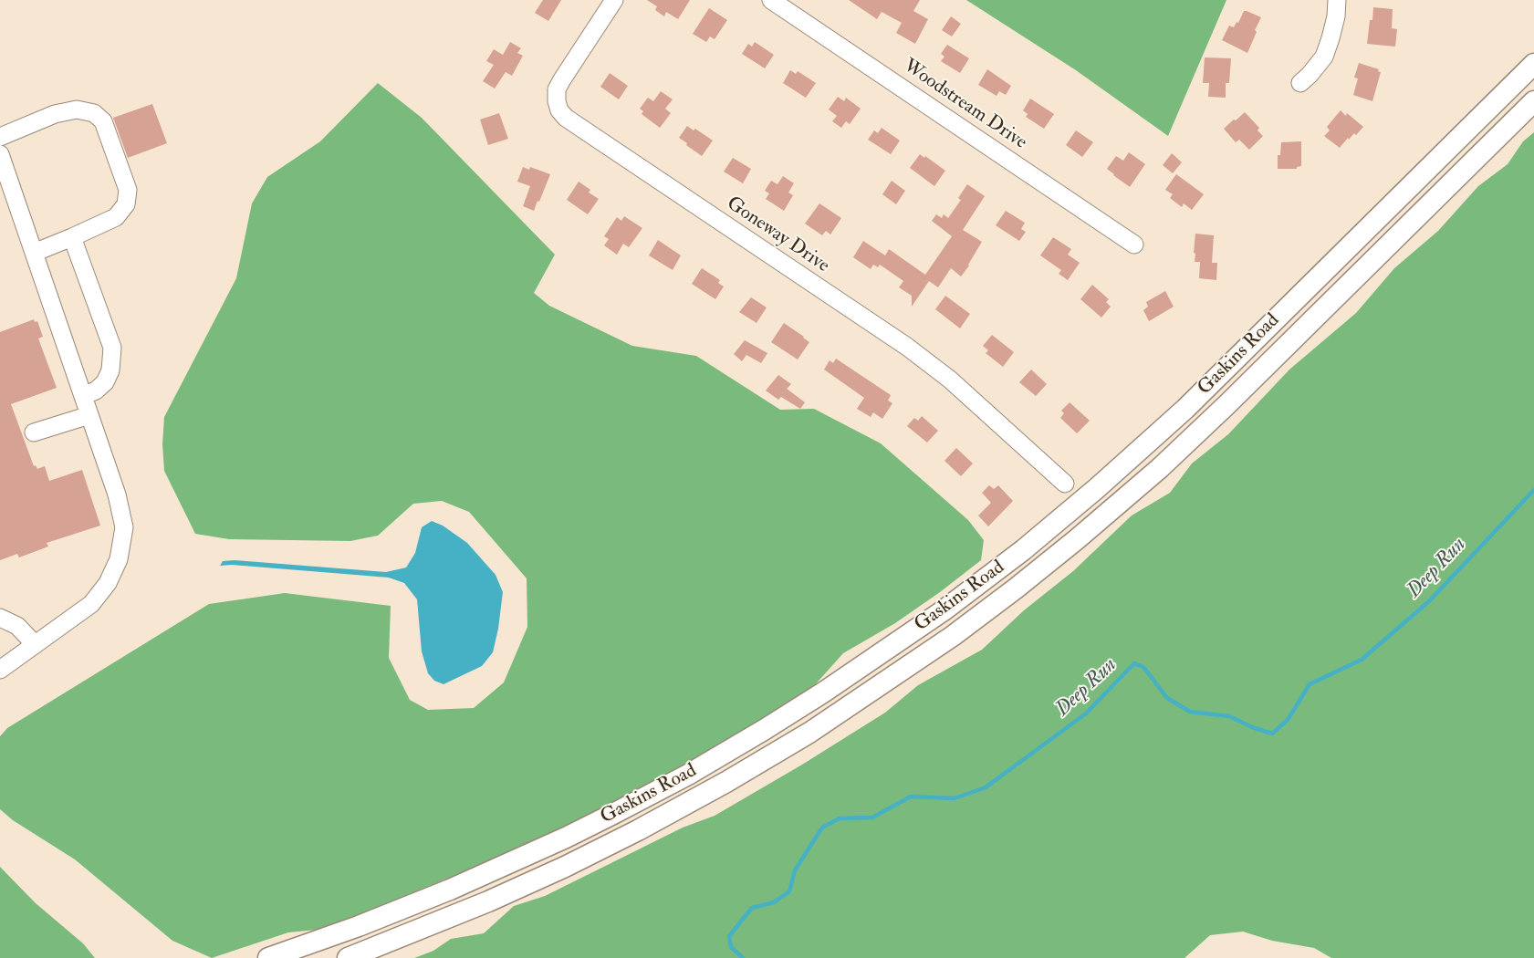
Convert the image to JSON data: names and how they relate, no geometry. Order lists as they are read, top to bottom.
{
  "streets": {
    "main road": ["Gaskins Road"],
    "street": ["Woodstream Drive", "Goneway Drive"]
  },
  "water": ["Deep Run"]
}
